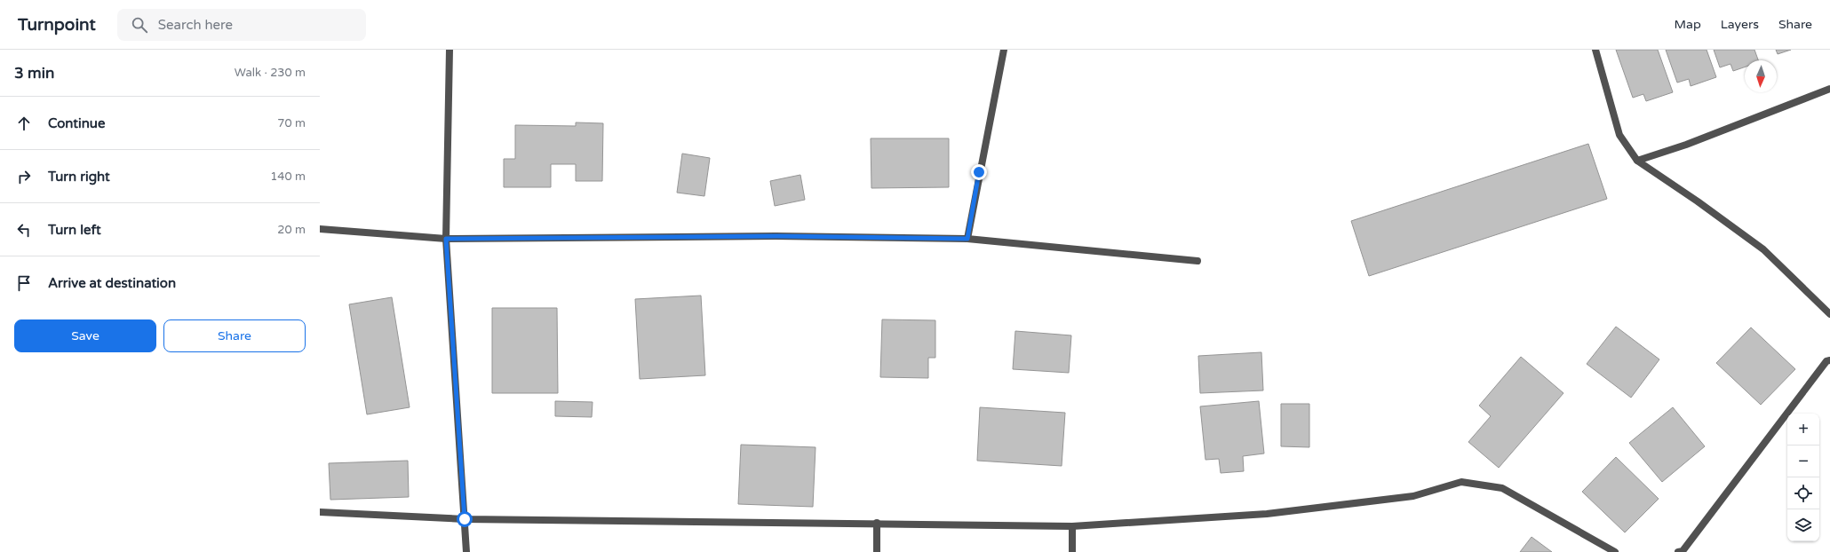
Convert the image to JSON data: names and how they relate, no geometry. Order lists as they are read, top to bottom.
{
  "north": "bottom",
  "page": {
    "header": "Turnpoint",
    "search": "Search here",
    "nav": ["Map", "Layers", "Share"],
    "heading": ["3 min", "Walk · 230 m"],
    "list": [
      ["Continue", "70 m"],
      ["Turn right", "140 m"],
      ["Turn left", "20 m"],
      "Arrive at destination"
    ],
    "buttons": ["Save", "Share"],
    "map_buttons": ["+", "−"]
  }
}
